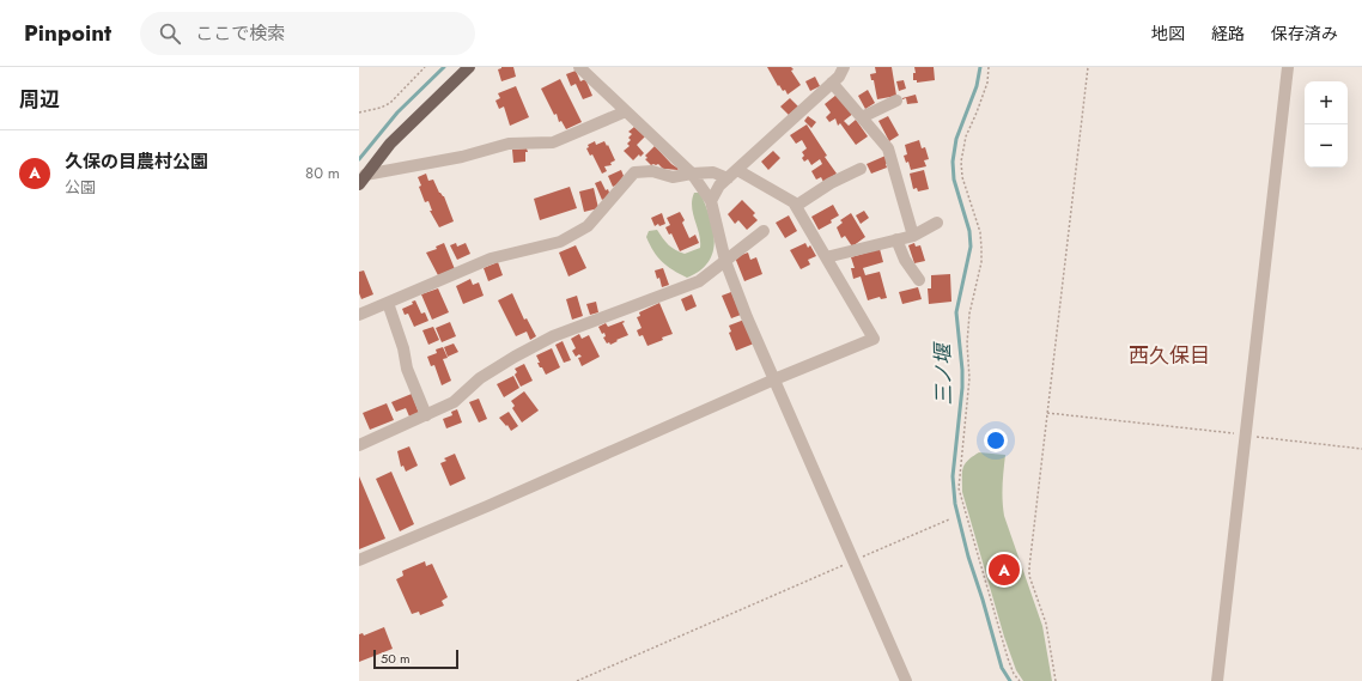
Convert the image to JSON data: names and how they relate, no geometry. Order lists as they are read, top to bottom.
{
  "districts": ["西久保目"],
  "water": ["三ノ堰"],
  "scale_bar": "50 m",
  "page": {
    "header": "Pinpoint",
    "search": "ここで検索",
    "nav": ["地図", "経路", "保存済み"],
    "heading": "周辺",
    "map_buttons": ["+", "−"],
    "list": [
      {
        "mark": "A",
        "name": "久保の目農村公園",
        "note": "公園",
        "value": "80 m"
      }
    ],
    "pins": "A",
    "scale": "50 m"
  }
}
